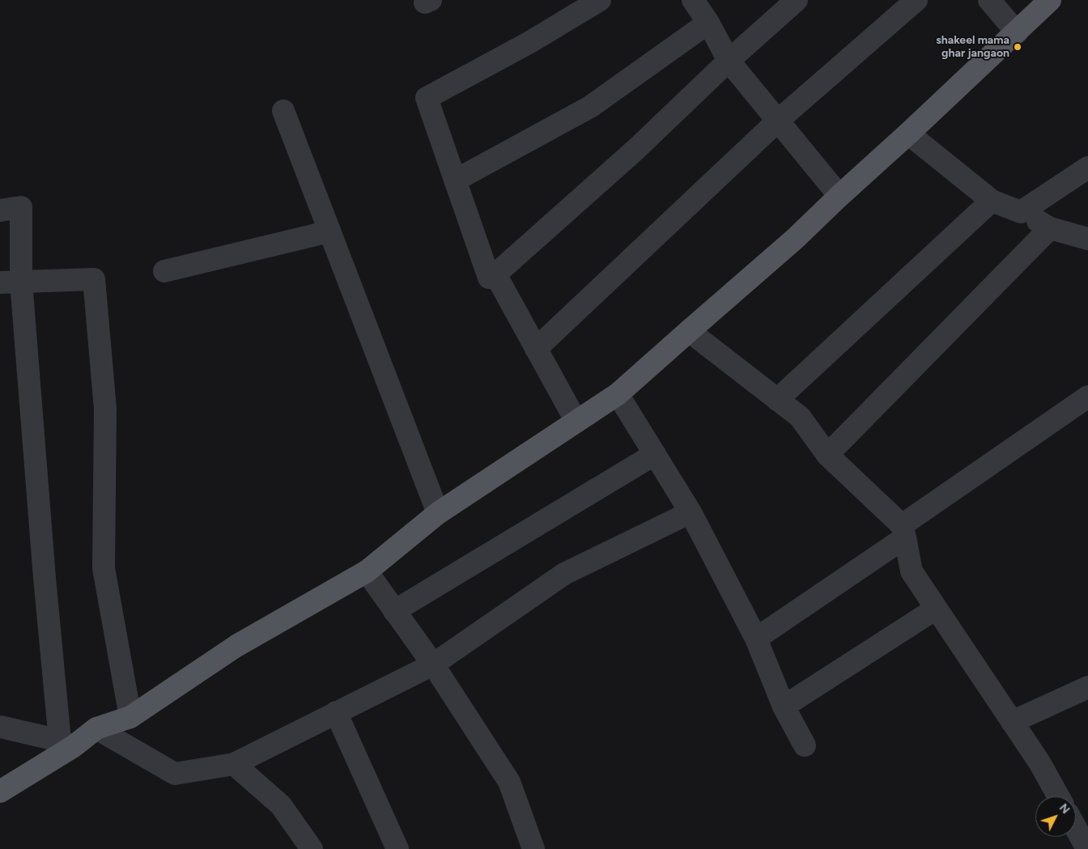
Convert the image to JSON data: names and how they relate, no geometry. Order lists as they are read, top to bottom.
{
  "places": ["shakeel mama ghar jangaon"],
  "north": "top right"
}
